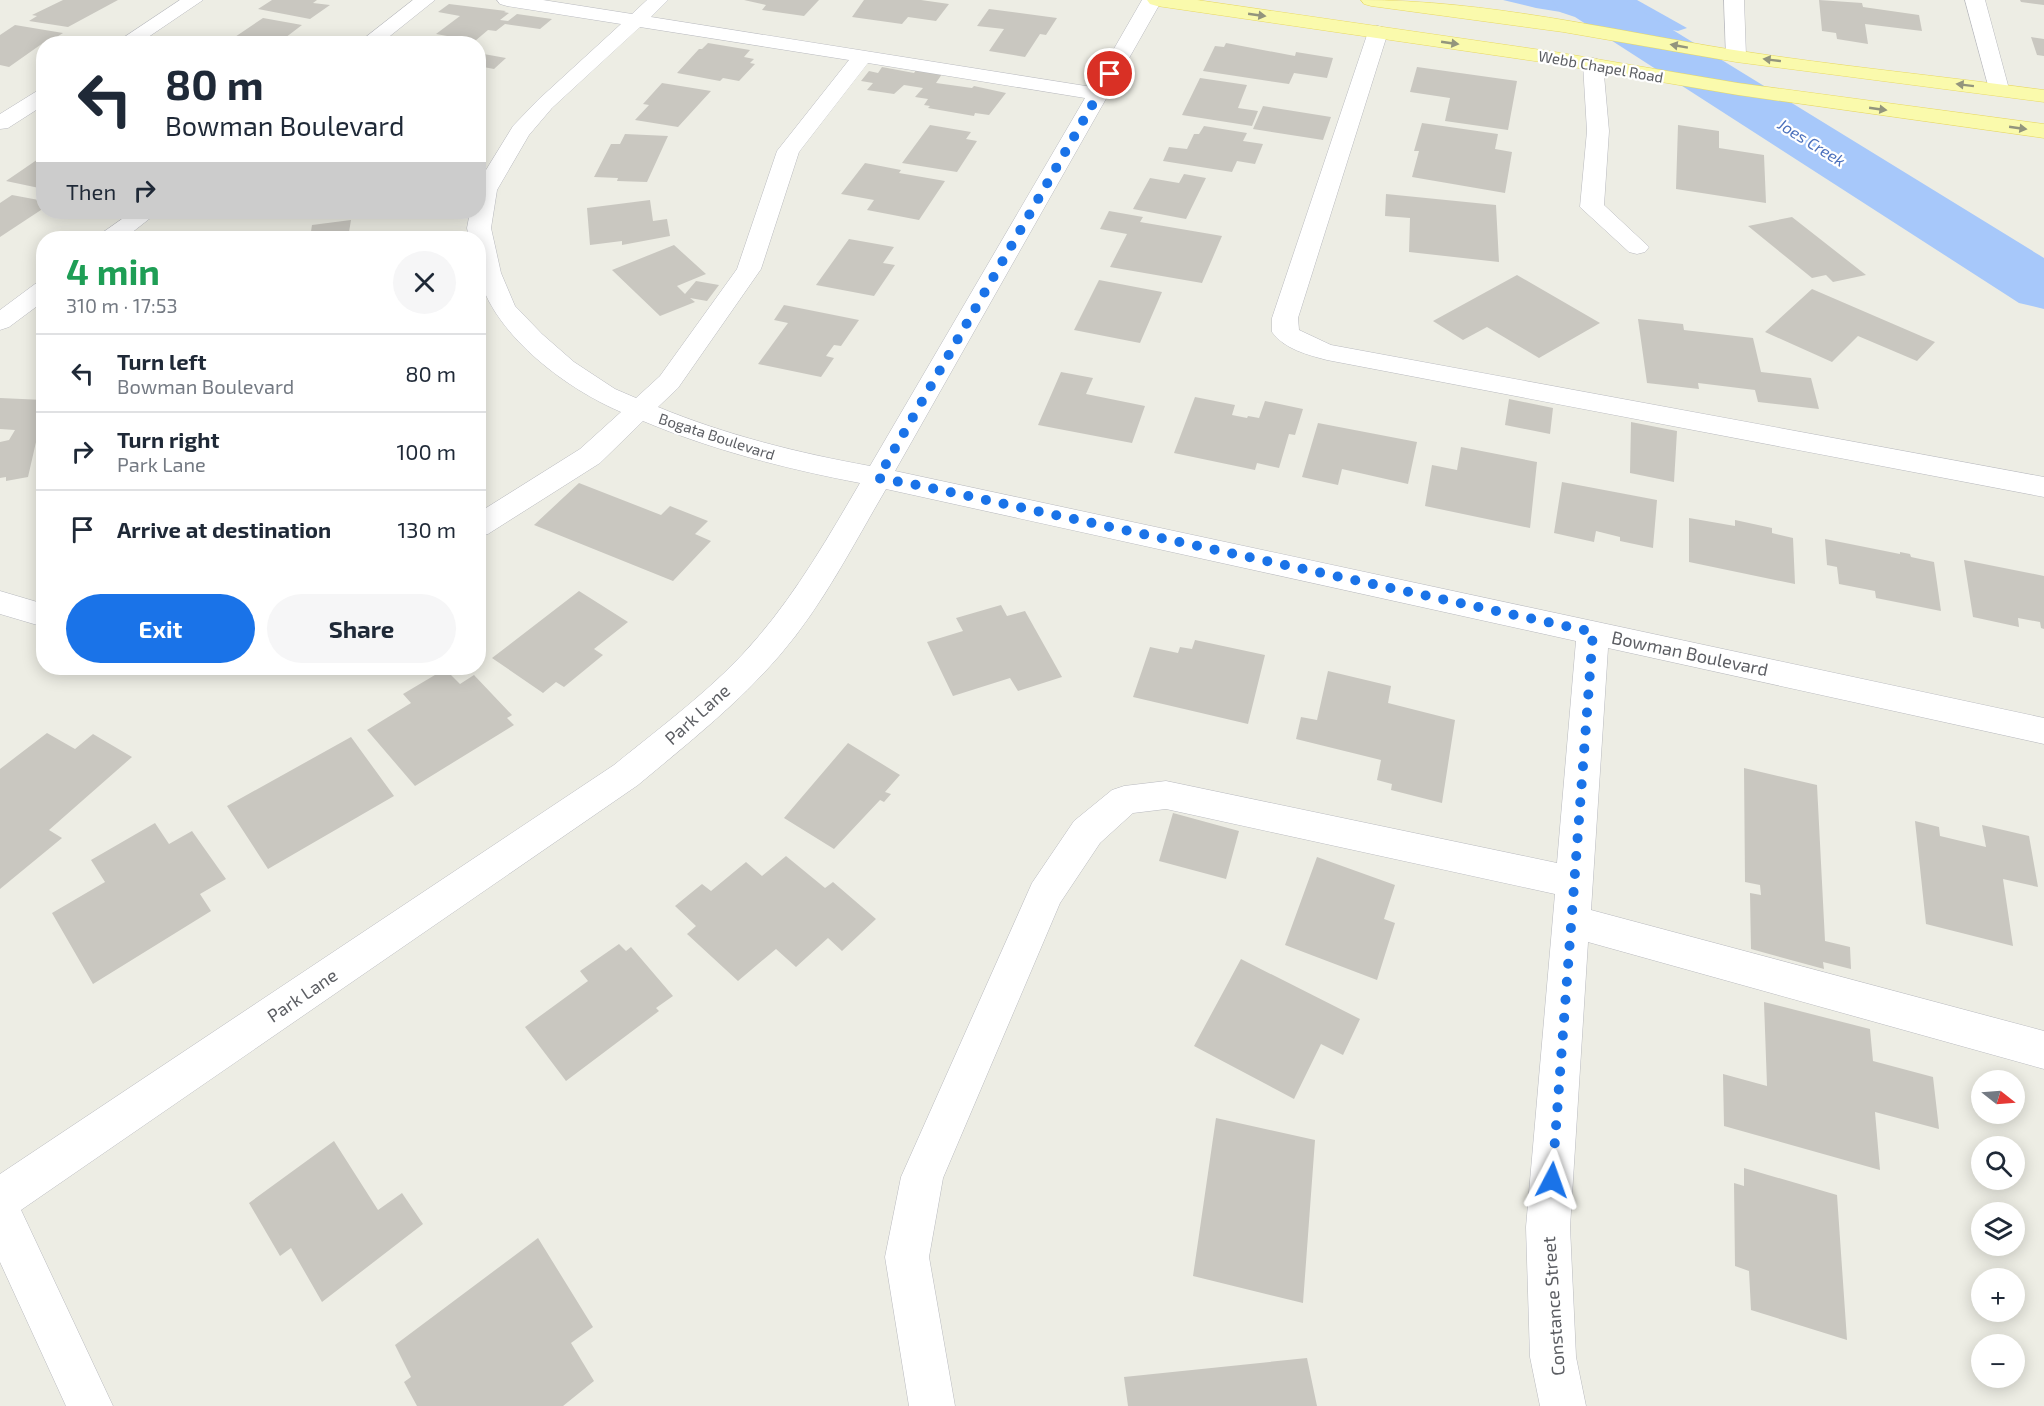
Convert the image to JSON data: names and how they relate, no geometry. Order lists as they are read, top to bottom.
{
  "streets": {
    "main road": ["Webb Chapel Road"],
    "street": [
      "Bogata Boulevard",
      "Bowman Boulevard",
      "Park Lane",
      "Constance Street"
    ]
  },
  "crossings": [
    ["Bogata Boulevard", "Bowman Boulevard"],
    ["Bogata Boulevard", "Park Lane"],
    ["Bowman Boulevard", "Park Lane"],
    ["Bowman Boulevard", "Constance Street"]
  ],
  "water": ["Joes Creek"],
  "north": "right",
  "page": {
    "turn": ["80 m", "Bowman Boulevard"],
    "then": "Then",
    "heading": ["4 min", "310 m · 17:53"],
    "list": [
      {
        "name": "Turn left",
        "note": "Bowman Boulevard",
        "value": "80 m"
      },
      {
        "name": "Turn right",
        "note": "Park Lane",
        "value": "100 m"
      },
      {
        "name": "Arrive at destination",
        "value": "130 m"
      }
    ],
    "buttons": ["Exit", "Share"],
    "map_buttons": ["+", "−"]
  }
}
